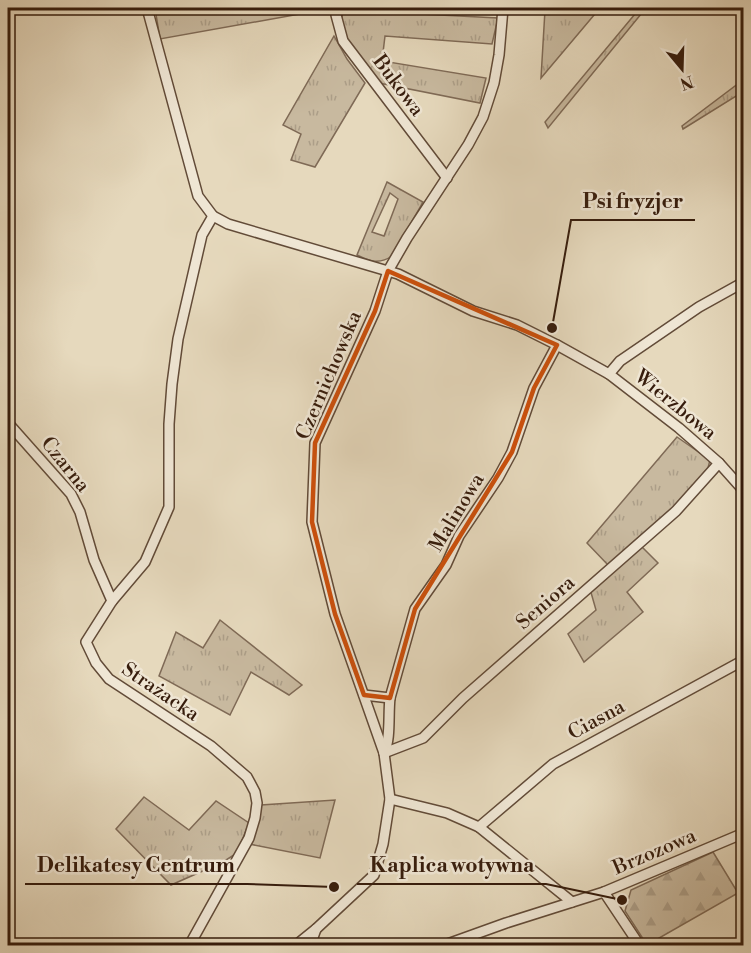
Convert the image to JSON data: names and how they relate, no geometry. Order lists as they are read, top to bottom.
{
  "streets": {
    "street": [
      "Bukowa",
      "Czernichowska",
      "Wierzbowa",
      "Czarna",
      "Malinowa",
      "Seniora",
      "Strażacka",
      "Ciasna",
      "Brzozowa"
    ]
  },
  "crossings": [
    ["Bukowa", "Czernichowska"],
    ["Czernichowska", "Wierzbowa"],
    ["Czernichowska", "Malinowa"],
    ["Czernichowska", "Seniora"],
    ["Wierzbowa", "Malinowa"],
    ["Wierzbowa", "Seniora"],
    ["Wierzbowa", "Strażacka"],
    ["Czarna", "Strażacka"],
    ["Malinowa", "Seniora"]
  ],
  "places": ["Psi fryzjer", "Delikatesy Centrum", "Kaplica wotywna"],
  "north": "bottom"
}
